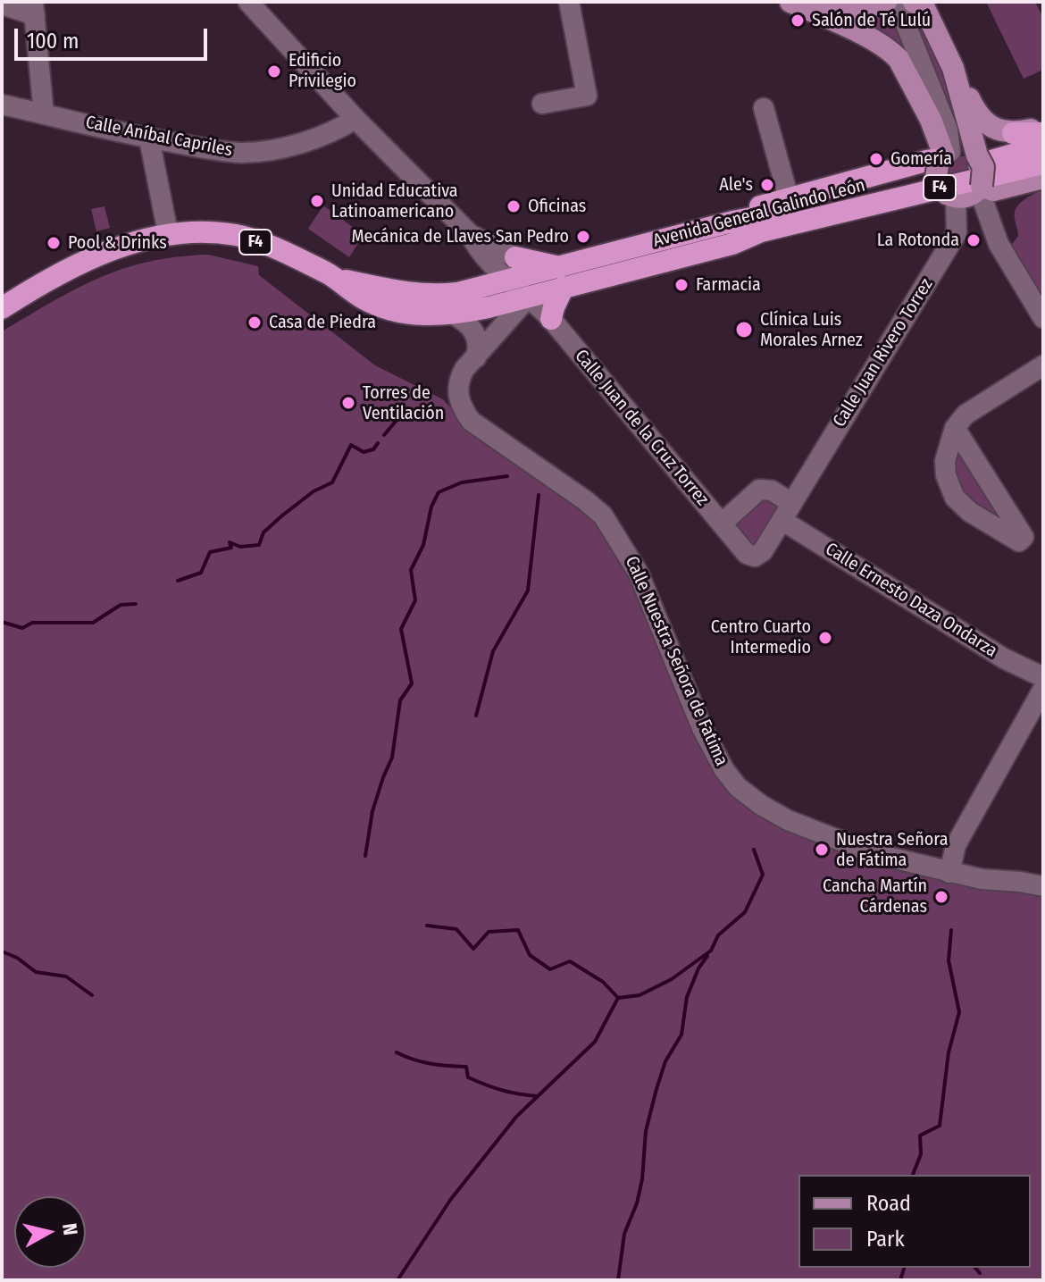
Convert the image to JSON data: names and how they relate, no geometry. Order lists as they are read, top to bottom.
{
  "streets": {
    "highway": ["F4", "Avenida General Galindo León"],
    "street": [
      "Calle Aníbal Capriles",
      "Calle Juan Rivero Torrez",
      "Calle Juan de la Cruz Torrez",
      "Calle Ernesto Daza Ondarza",
      "Calle Nuestra Señora de Fatima"
    ]
  },
  "crossings": [
    ["Calle Aníbal Capriles", "Calle Juan de la Cruz Torrez"],
    ["F4", "Avenida General Galindo León"],
    ["F4", "Calle Juan de la Cruz Torrez"],
    ["F4", "Calle Nuestra Señora de Fatima"],
    ["Avenida General Galindo León", "Calle Juan de la Cruz Torrez"],
    ["Avenida General Galindo León", "Calle Nuestra Señora de Fatima"],
    ["Calle Juan Rivero Torrez", "Calle Juan de la Cruz Torrez"],
    ["Calle Juan Rivero Torrez", "Calle Ernesto Daza Ondarza"],
    ["Calle Juan de la Cruz Torrez", "Calle Nuestra Señora de Fatima"]
  ],
  "places": [
    "Salón de Té Lulú",
    "Edificio Privilegio",
    "Gomería",
    "Ale's",
    "Unidad Educativa Latinoamericano",
    "Oficinas",
    "Mecánica de Llaves San Pedro",
    "La Rotonda",
    "Pool & Drinks",
    "Farmacia",
    "Casa de Piedra",
    "Clínica Luis Morales Arnez",
    "Torres de Ventilación",
    "Centro Cuarto Intermedio",
    "Nuestra Señora de Fátima",
    "Cancha Martín Cárdenas"
  ],
  "legend": ["Road", "Park"],
  "scale_bar": "100 m",
  "north": "right"
}
